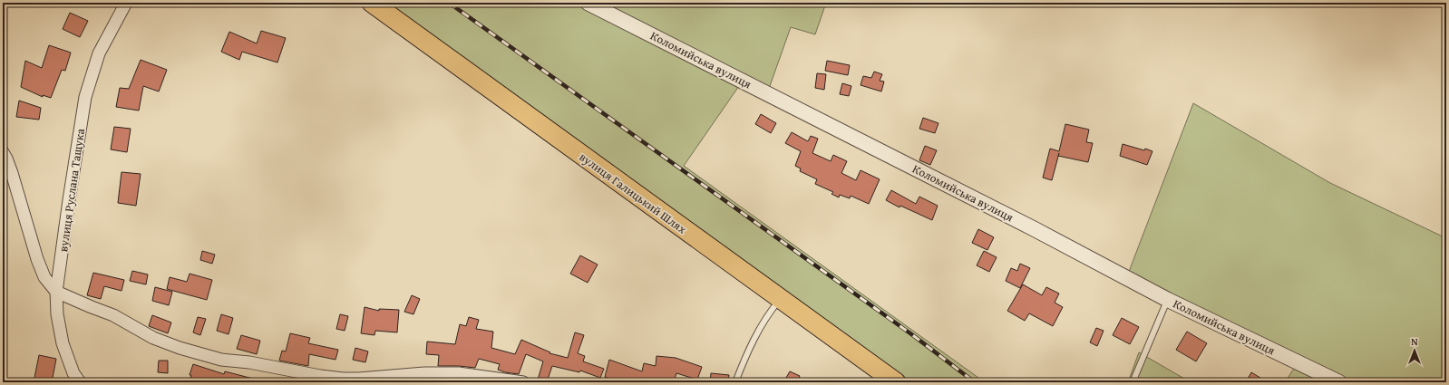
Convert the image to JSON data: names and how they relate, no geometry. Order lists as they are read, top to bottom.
{
  "streets": {
    "highway": ["вулиця Галицький Шлях"],
    "street": ["Коломийська вулиця", "вулиця Руслана Тащука"]
  },
  "north": "top"
}
